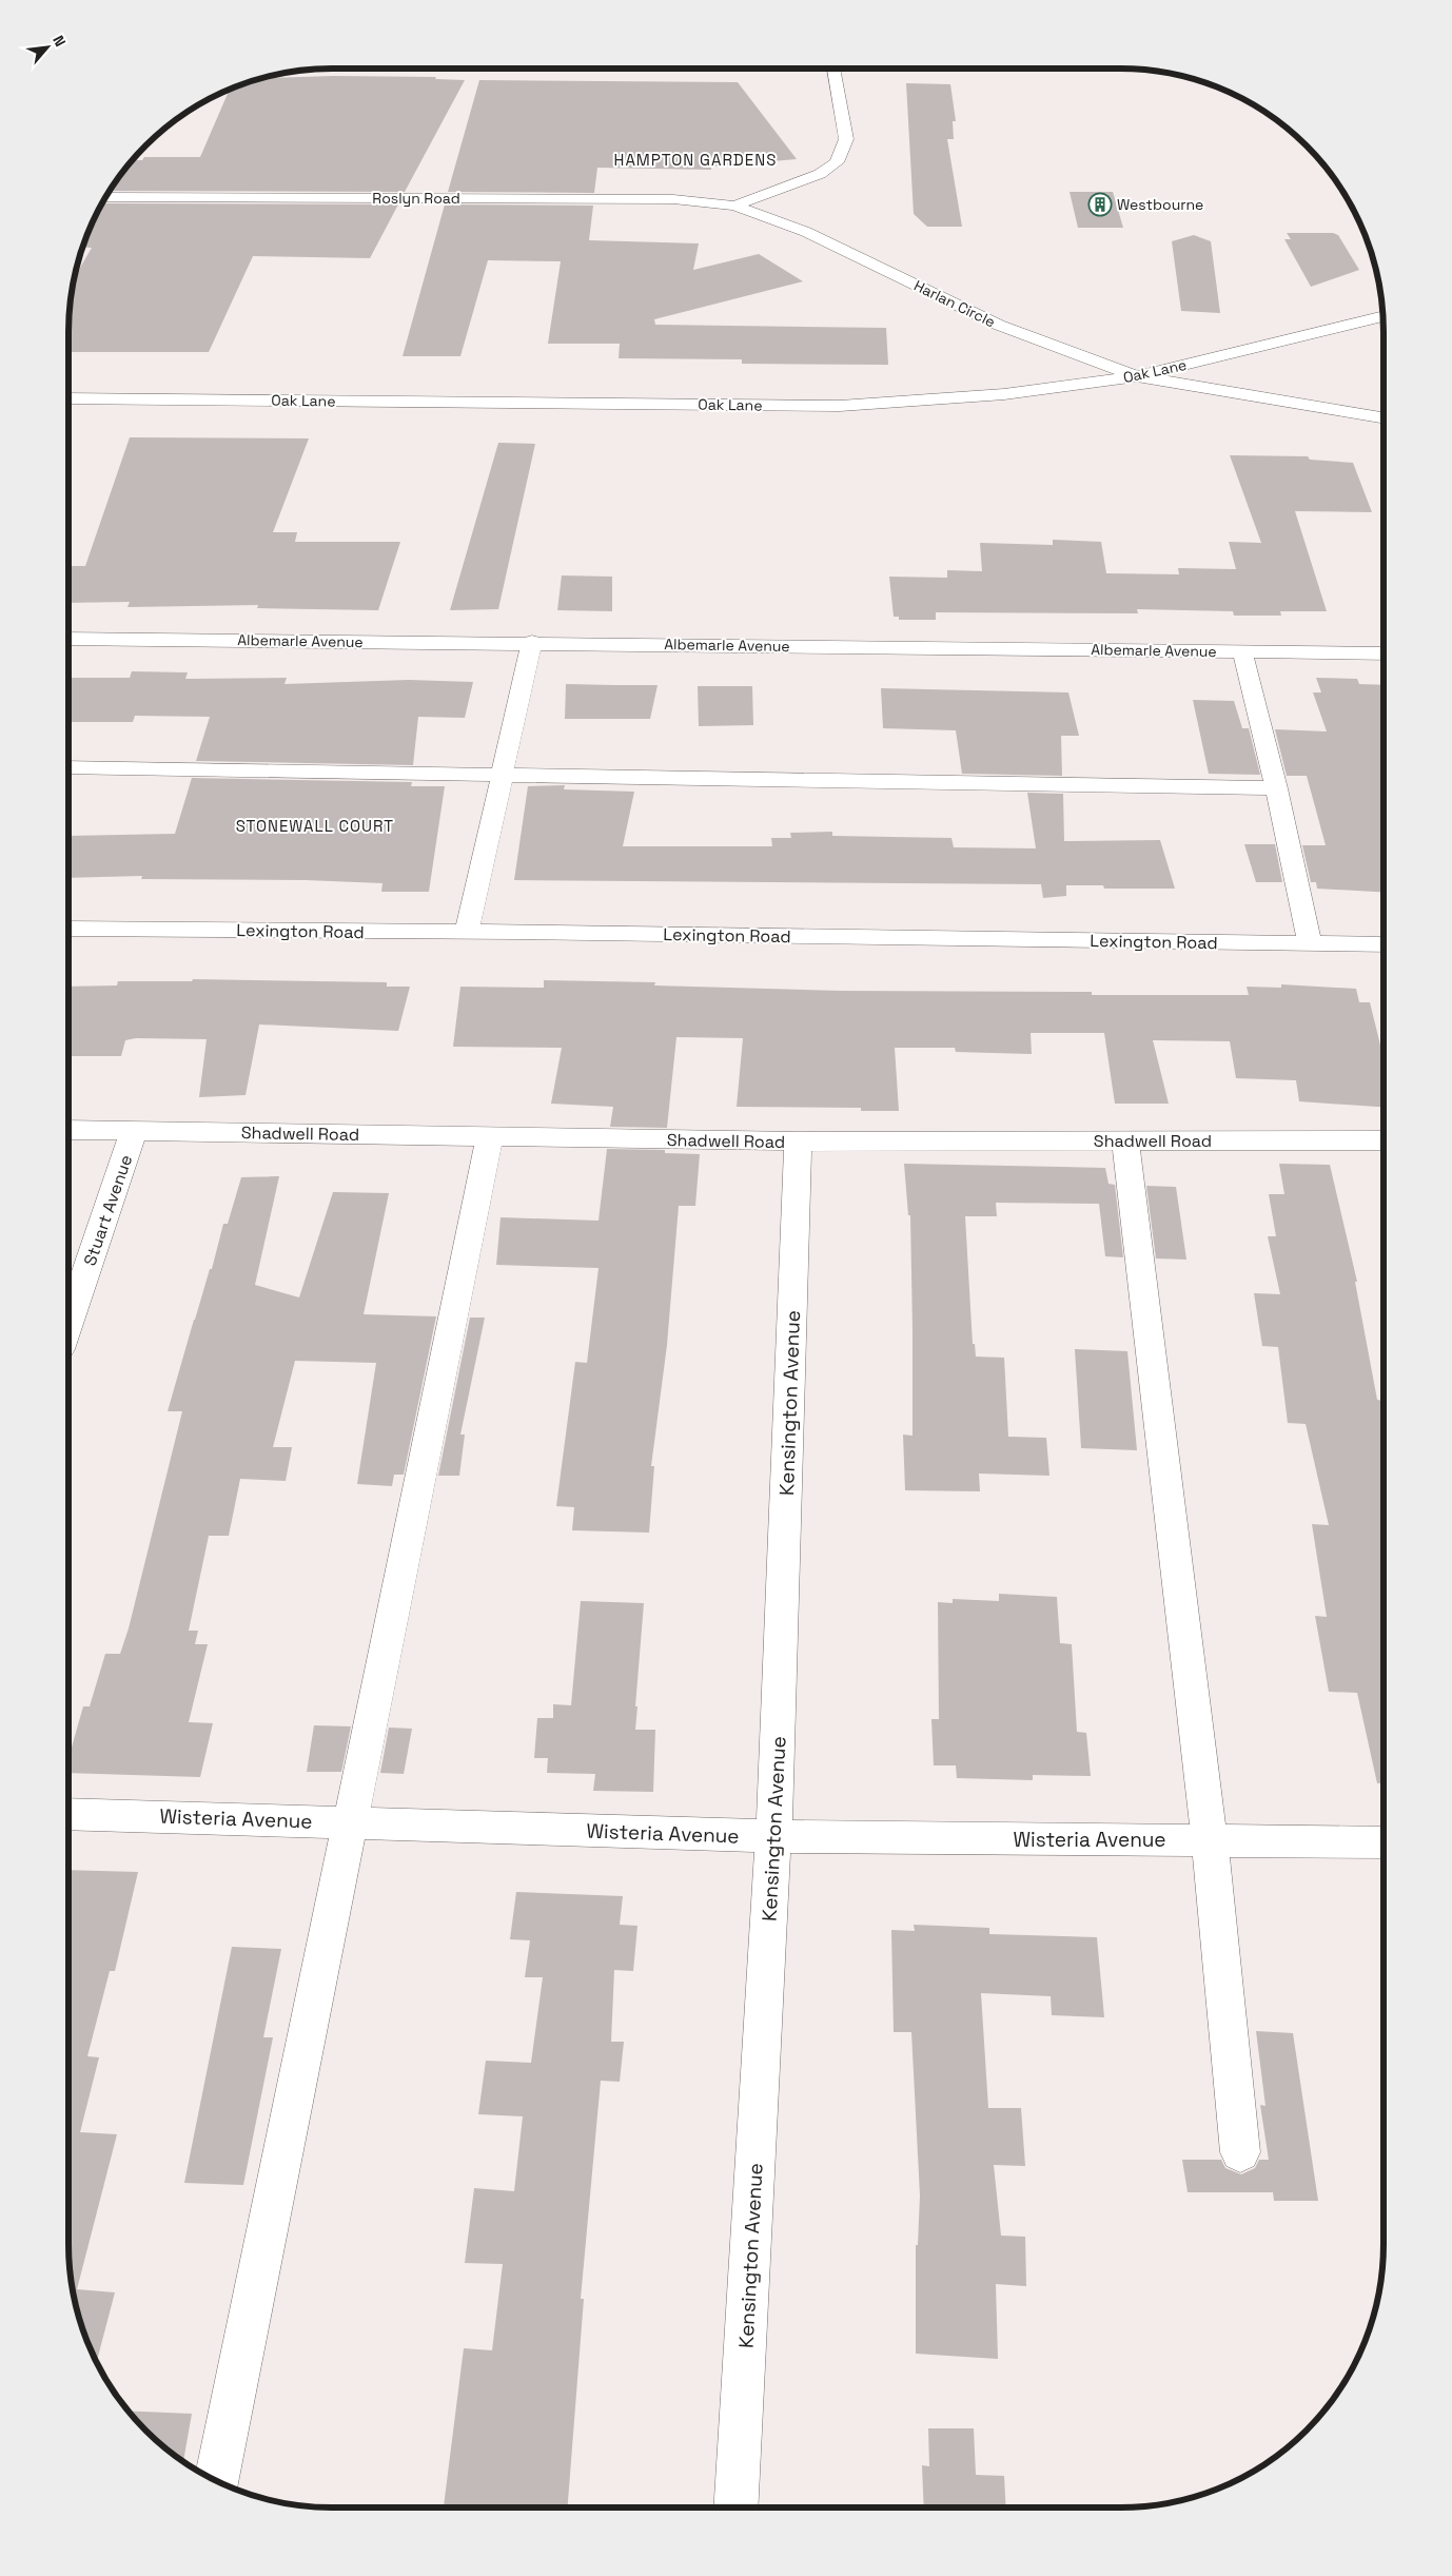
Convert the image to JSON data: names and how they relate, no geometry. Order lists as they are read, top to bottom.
{
  "streets": {
    "street": [
      "Roslyn Road",
      "Harlan Circle",
      "Oak Lane",
      "Albemarle Avenue",
      "Lexington Road",
      "Shadwell Road",
      "Stuart Avenue",
      "Kensington Avenue",
      "Wisteria Avenue"
    ]
  },
  "crossings": [
    ["Roslyn Road", "Harlan Circle"],
    ["Harlan Circle", "Oak Lane"],
    ["Shadwell Road", "Stuart Avenue"],
    ["Shadwell Road", "Kensington Avenue"],
    ["Kensington Avenue", "Wisteria Avenue"]
  ],
  "districts": ["HAMPTON GARDENS", "STONEWALL COURT"],
  "places": {
    "building": ["Westbourne"]
  },
  "north": "top right"
}
